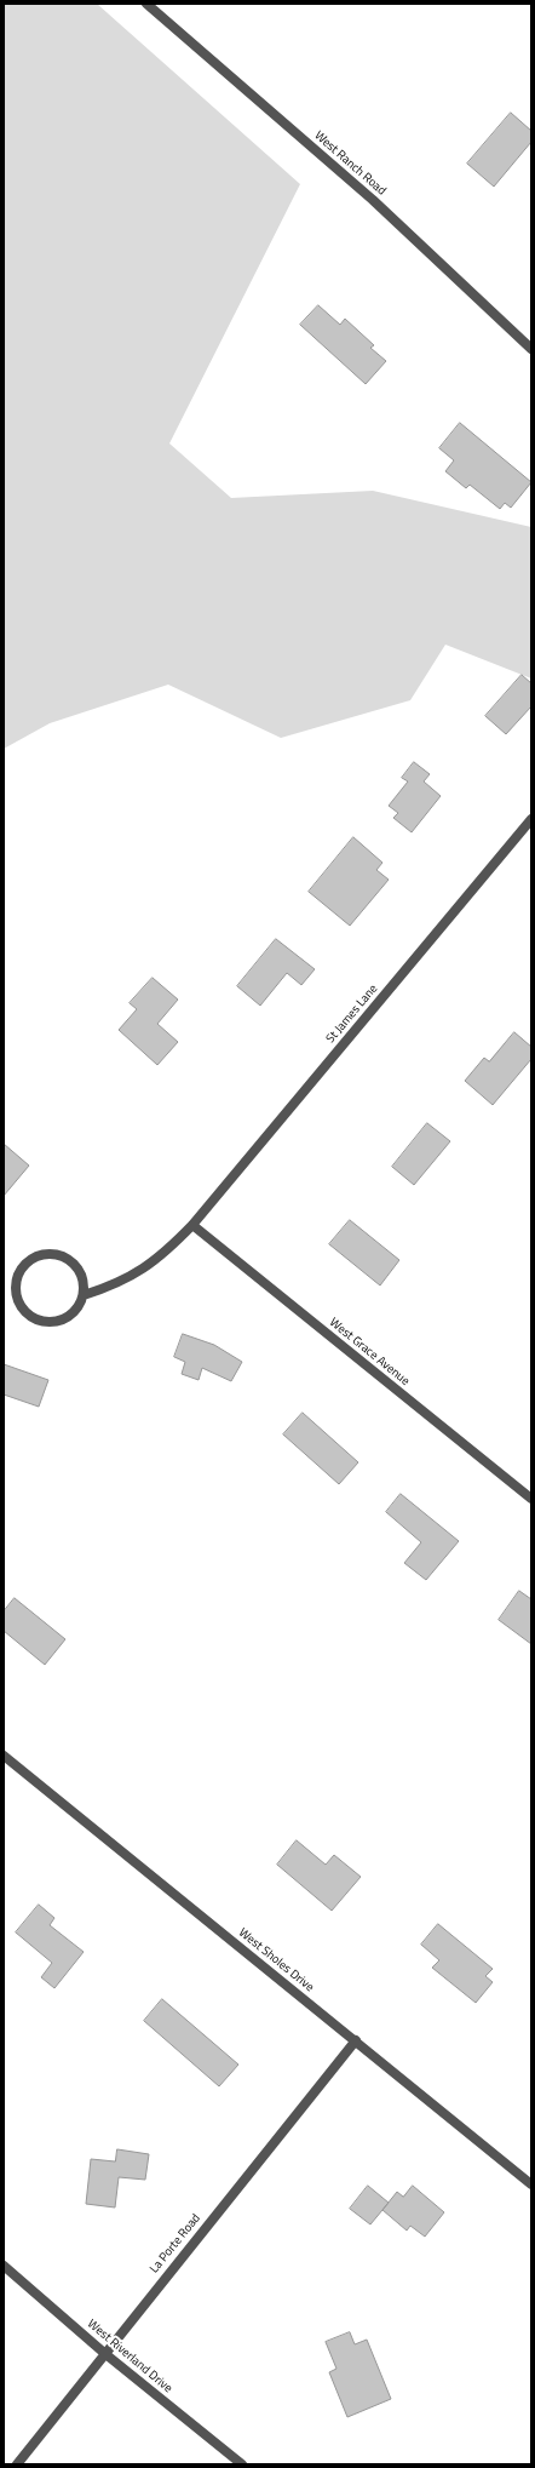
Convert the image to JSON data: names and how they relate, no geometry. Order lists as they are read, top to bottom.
{
  "streets": {
    "street": [
      "West Ranch Road",
      "St James Lane",
      "West Grace Avenue",
      "West Sholes Drive",
      "La Porte Road",
      "West Riverland Drive"
    ]
  },
  "crossings": [
    ["St James Lane", "West Grace Avenue"],
    ["West Sholes Drive", "La Porte Road"],
    ["La Porte Road", "West Riverland Drive"]
  ]
}
